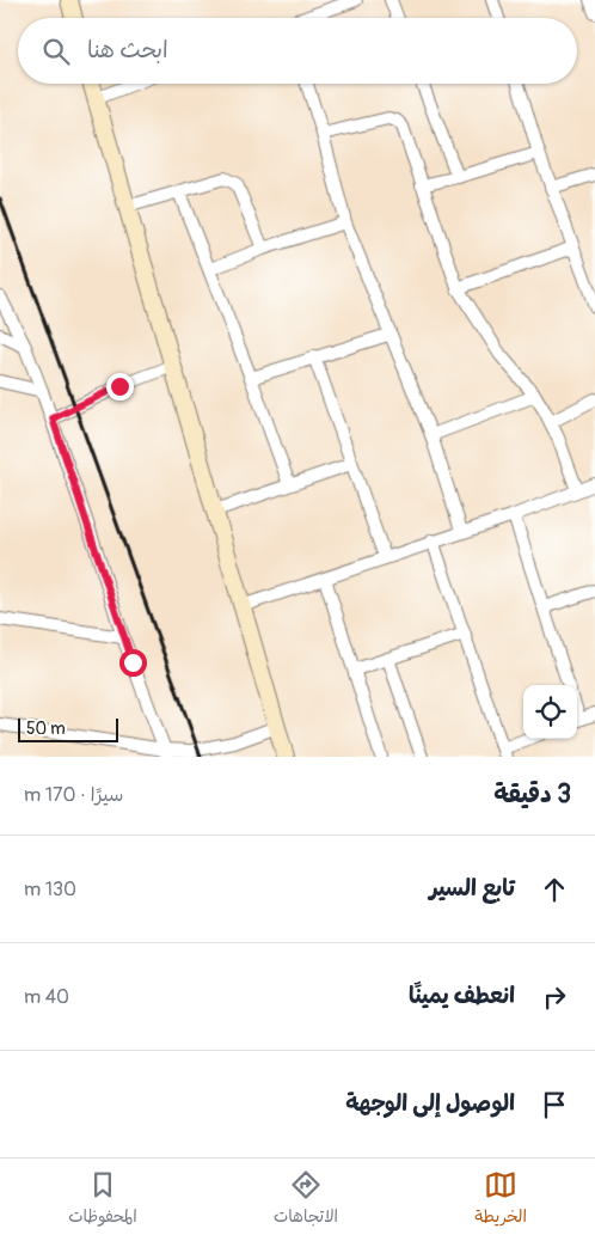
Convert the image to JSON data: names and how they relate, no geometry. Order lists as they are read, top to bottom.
{
  "scale_bar": "50 m",
  "page": {
    "search": "ابحث هنا",
    "scale": "50 m",
    "heading": ["3 دقيقة", "سيرًا · 170 m"],
    "list": [
      ["تابع السير", "130 m"],
      ["انعطف يمينًا", "40 m"],
      "الوصول إلى الوجهة"
    ],
    "nav": ["الخريطة", "الاتجاهات", "المحفوظات"]
  }
}
